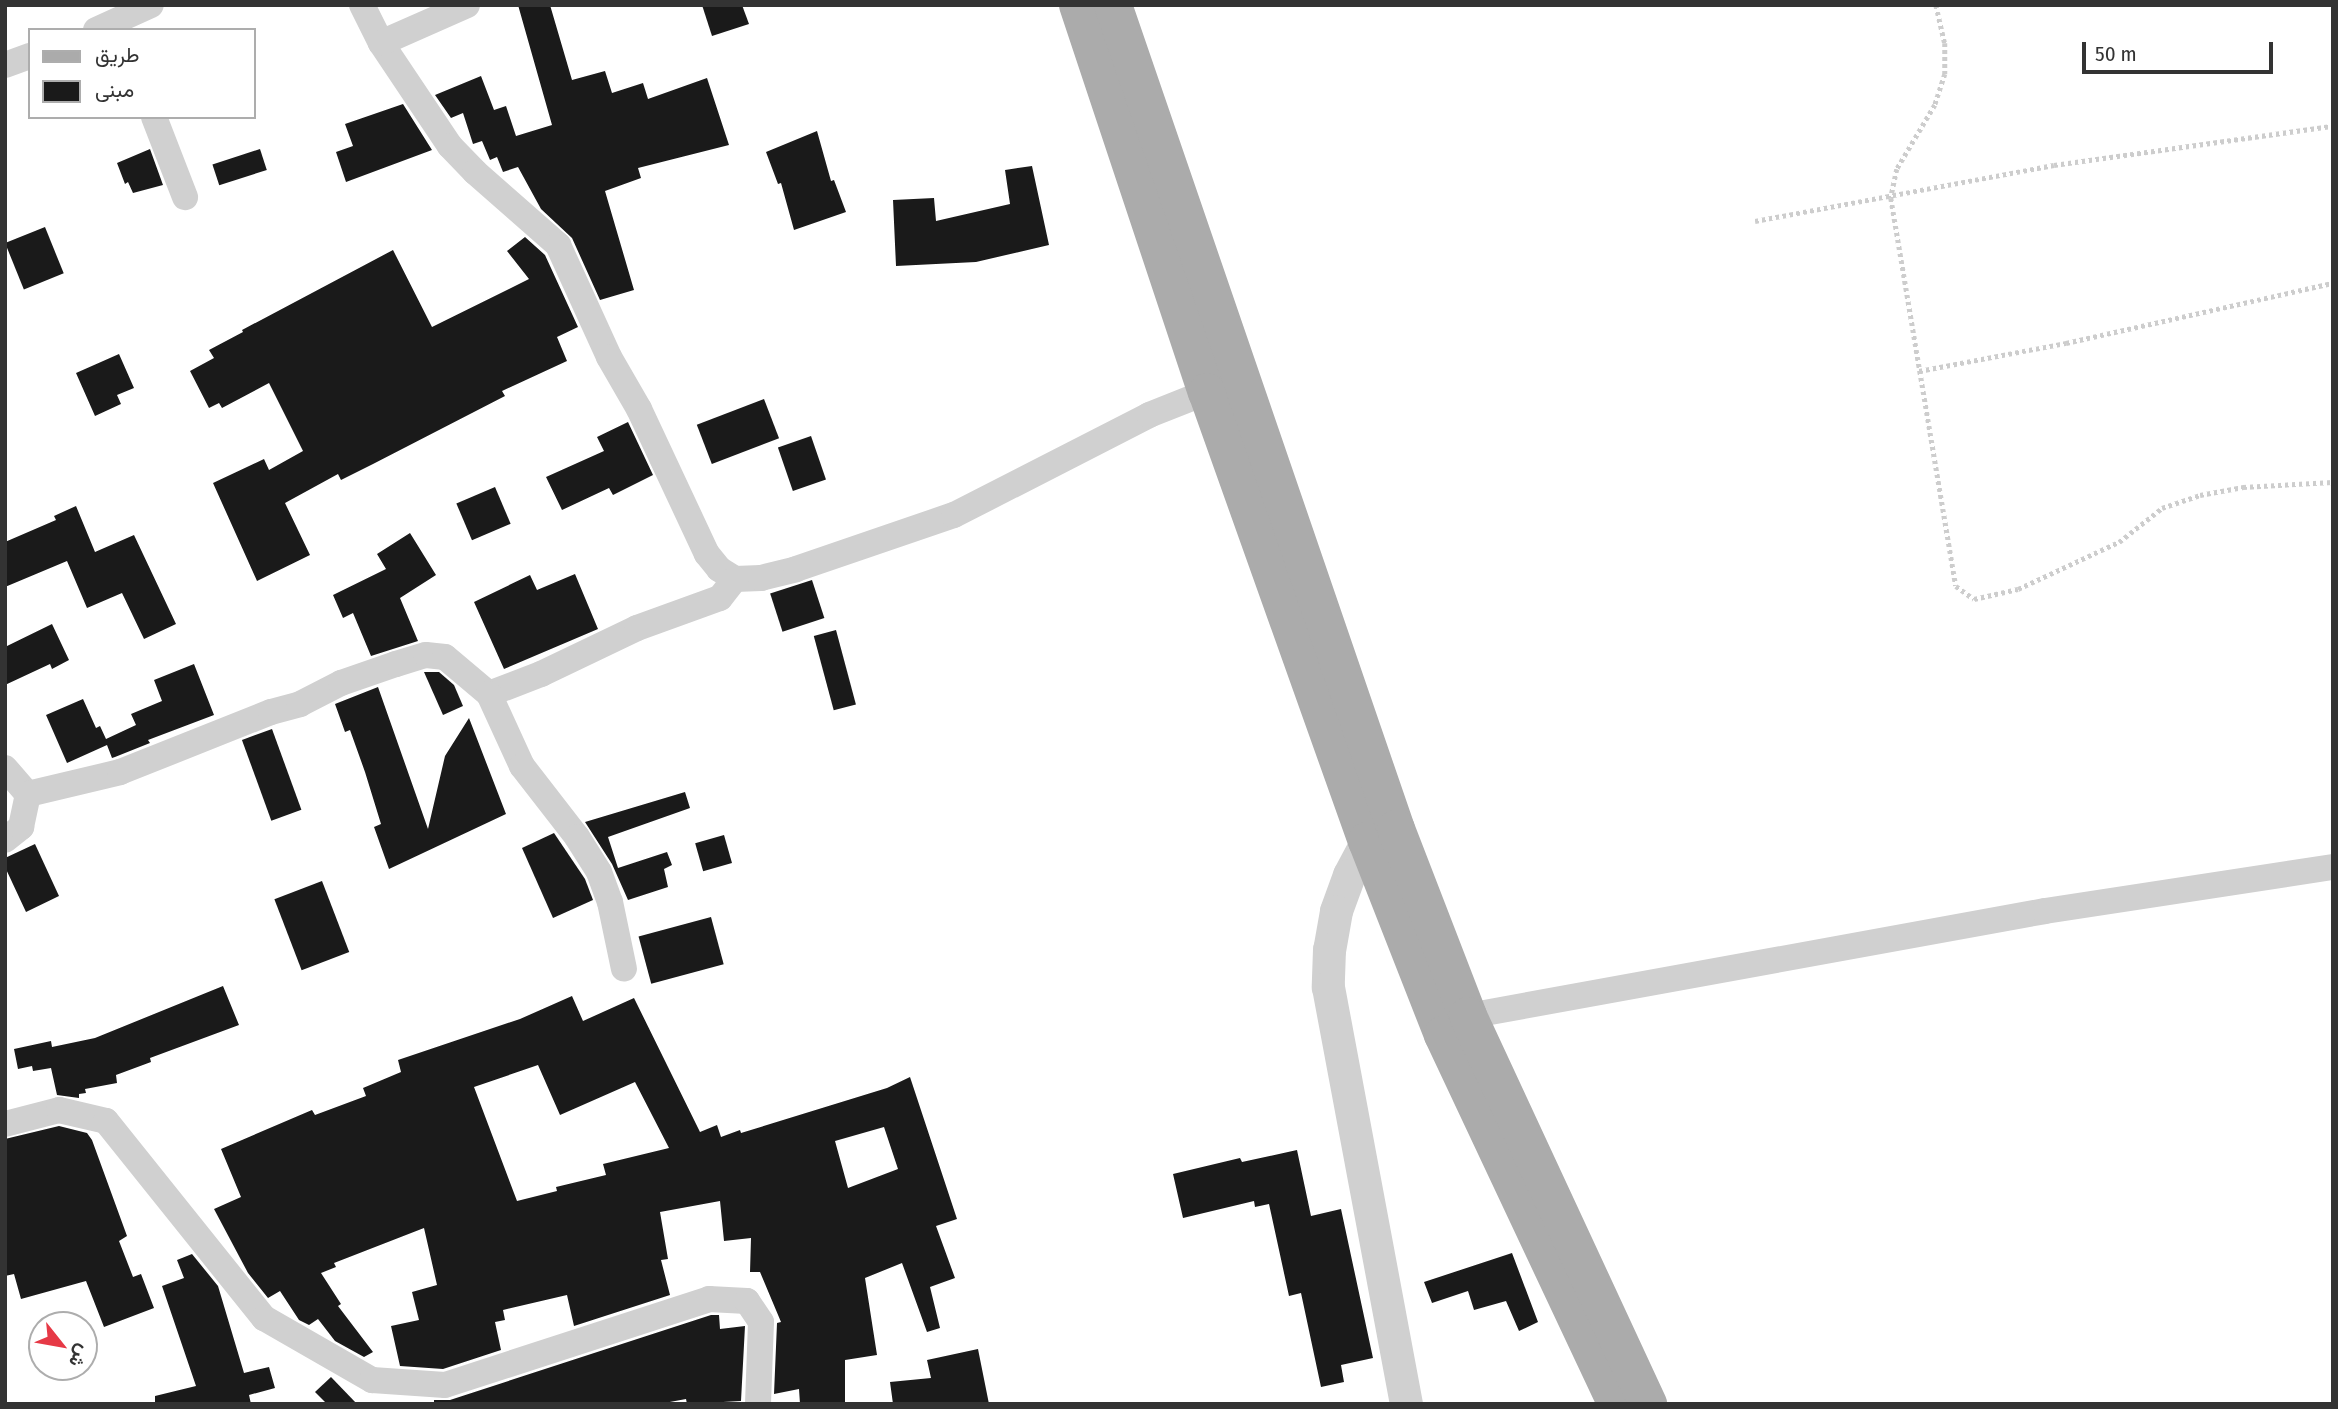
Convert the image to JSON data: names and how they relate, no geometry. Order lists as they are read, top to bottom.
{
  "legend": ["طريق", "مبنى"],
  "scale_bar": "50 m",
  "north": "bottom right"
}
